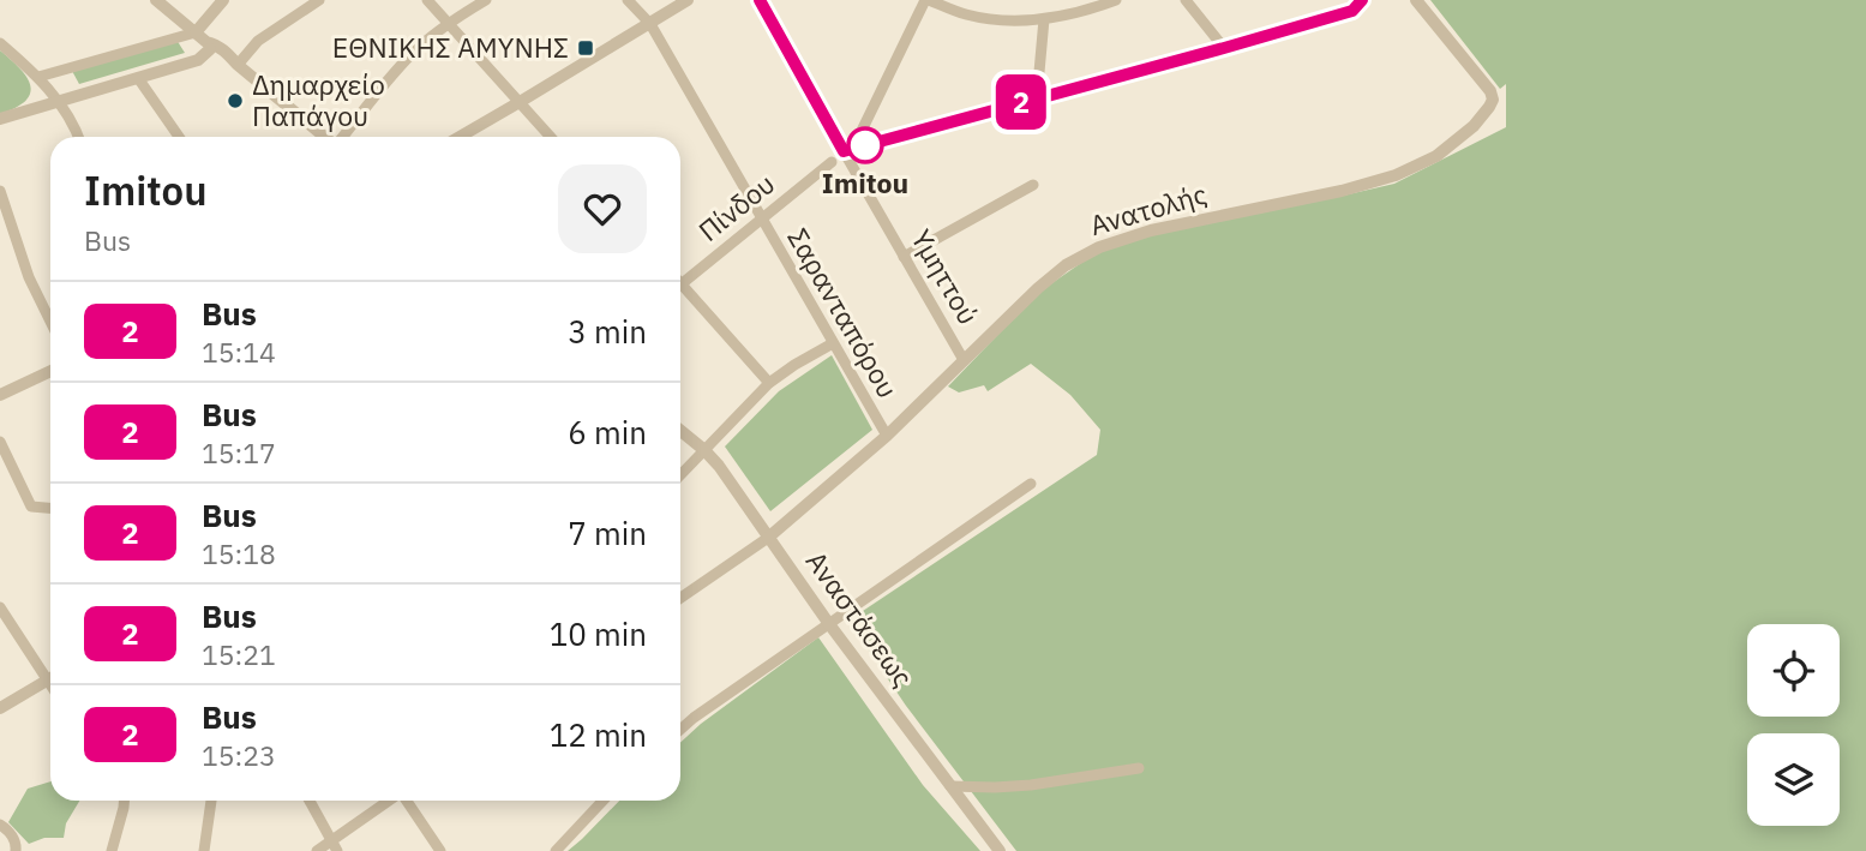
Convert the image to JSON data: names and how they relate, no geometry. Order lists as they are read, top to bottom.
{
  "streets": {
    "street": [
      "Πίνδου",
      "Ανατολής",
      "Υμηττού",
      "Σαρανταπόρου",
      "Αναστάσεως"
    ]
  },
  "crossings": [
    ["Πίνδου", "Σαρανταπόρου"],
    ["Ανατολής", "Υμηττού"],
    ["Ανατολής", "Σαρανταπόρου"],
    ["Ανατολής", "Αναστάσεως"]
  ],
  "places": {
    "transit": ["ΕΘΝΙΚΗΣ ΑΜΥΝΗΣ"],
    "other": ["Δημαρχείο Παπάγου", "Imitou"]
  },
  "lines": ["bus line 2"],
  "page": {
    "on_map": "2",
    "heading": ["Imitou", "Bus"],
    "list": [
      {
        "mark": "2",
        "name": "Bus",
        "note": "15:14",
        "value": "3 min"
      },
      {
        "mark": "2",
        "name": "Bus",
        "note": "15:17",
        "value": "6 min"
      },
      {
        "mark": "2",
        "name": "Bus",
        "note": "15:18",
        "value": "7 min"
      },
      {
        "mark": "2",
        "name": "Bus",
        "note": "15:21",
        "value": "10 min"
      },
      {
        "mark": "2",
        "name": "Bus",
        "note": "15:23",
        "value": "12 min"
      }
    ]
  }
}
